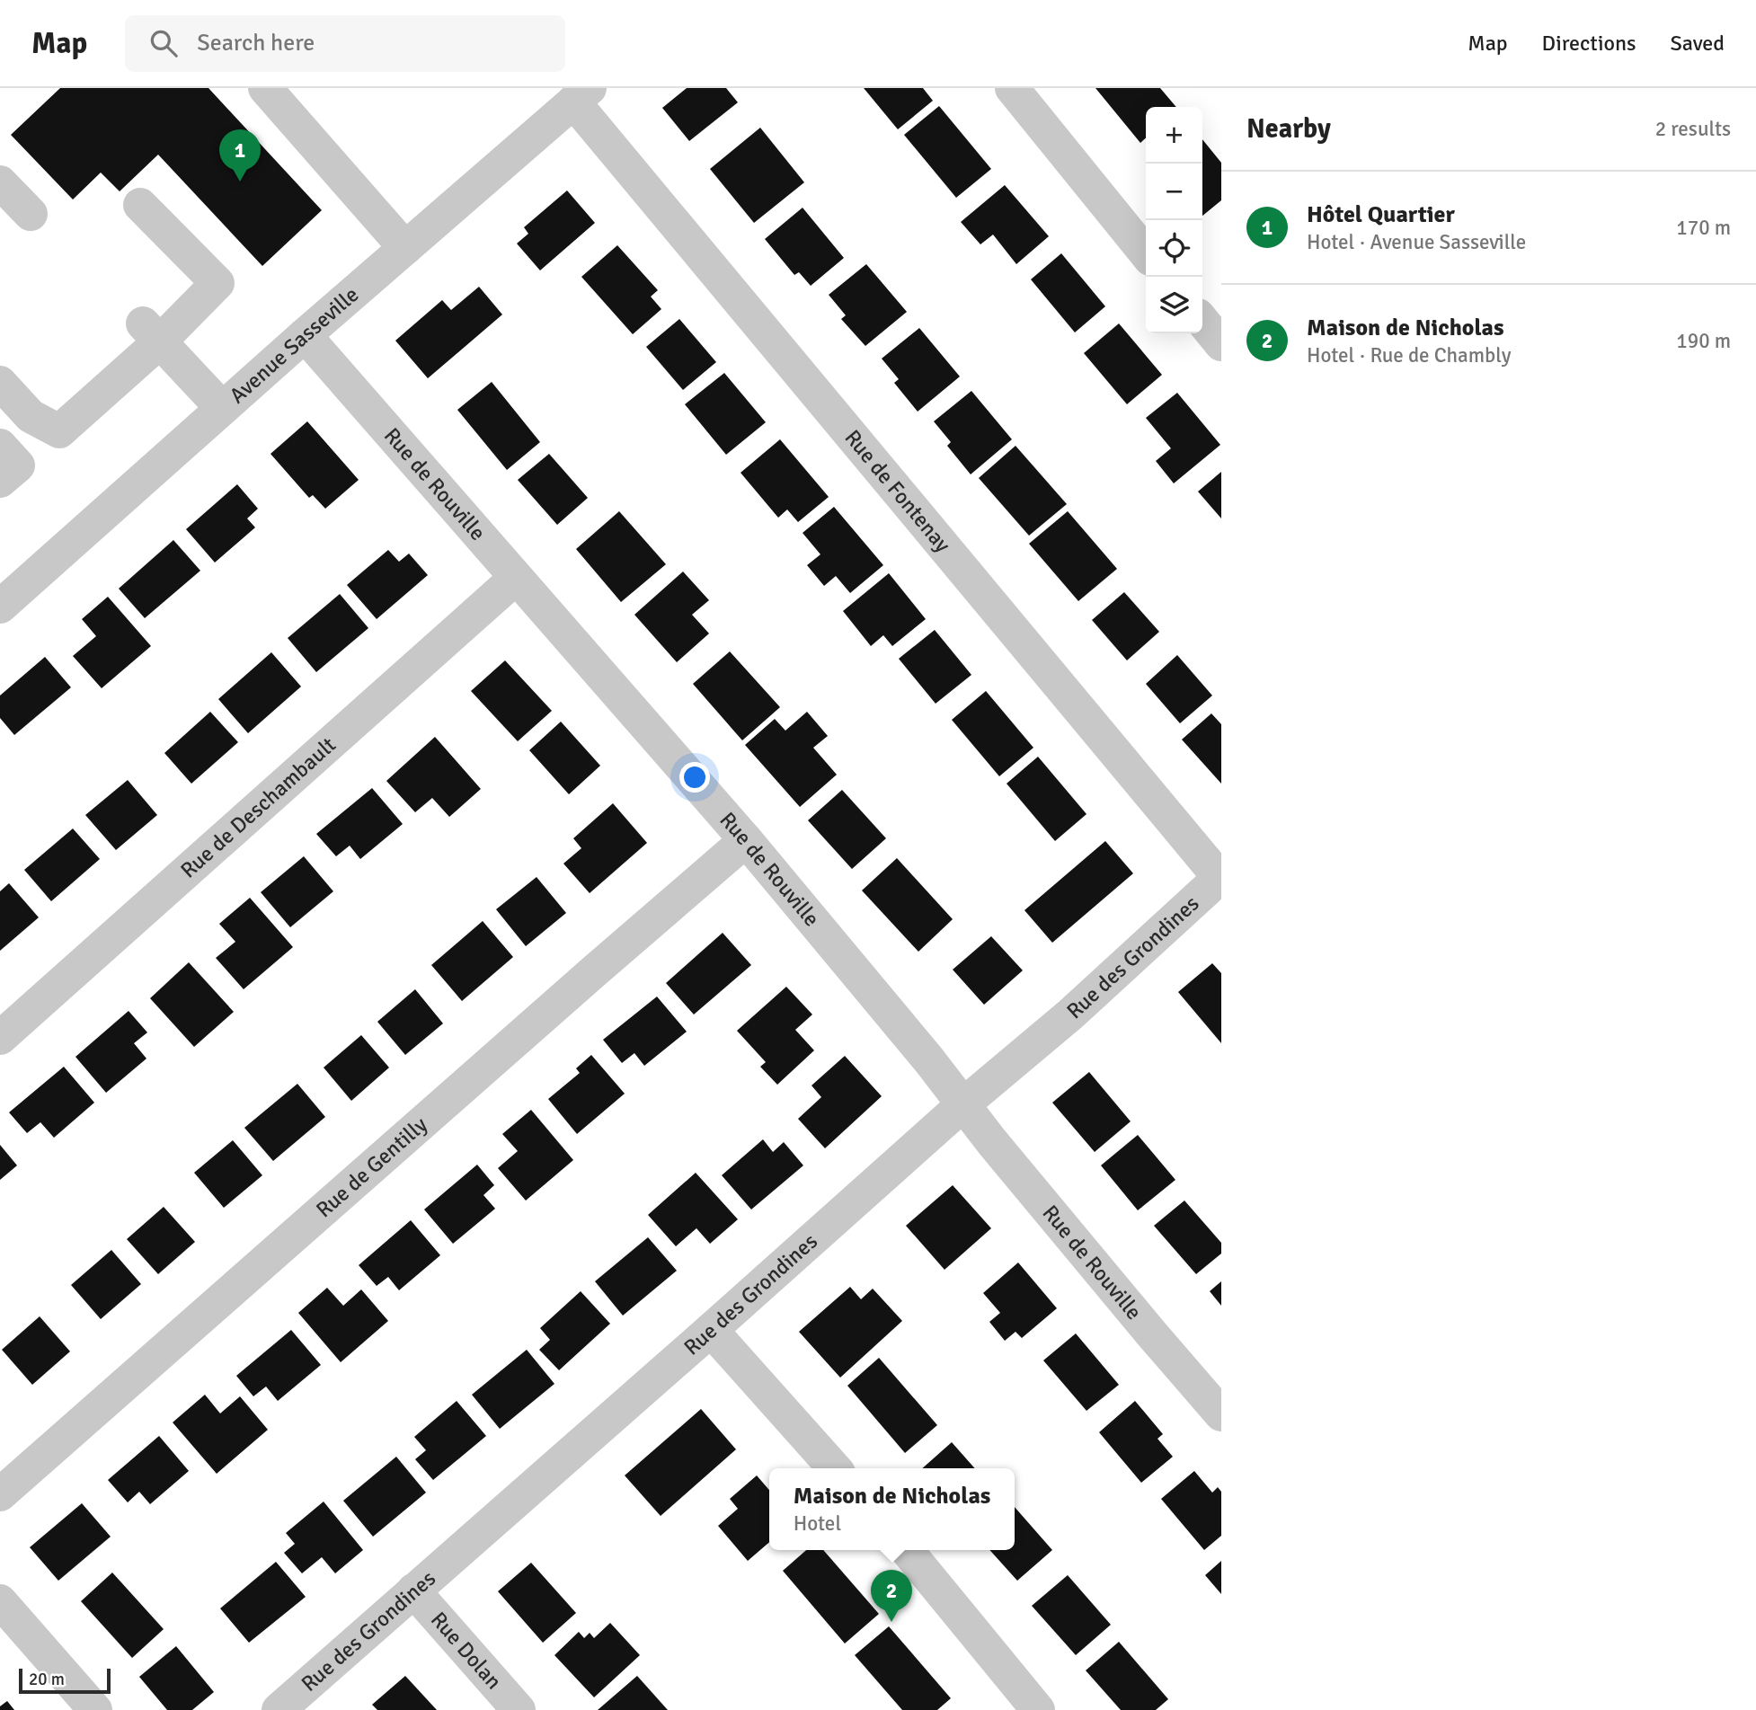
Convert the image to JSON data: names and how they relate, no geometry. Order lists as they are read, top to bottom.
{
  "streets": {
    "street": [
      "Avenue Sasseville",
      "Rue de Rouville",
      "Rue de Fontenay",
      "Rue de Deschambault",
      "Rue des Grondines",
      "Rue de Gentilly",
      "Rue Dolan"
    ]
  },
  "crossings": [
    ["Avenue Sasseville", "Rue de Rouville"],
    ["Avenue Sasseville", "Rue de Fontenay"],
    ["Rue de Rouville", "Rue de Deschambault"],
    ["Rue de Rouville", "Rue des Grondines"],
    ["Rue de Rouville", "Rue de Gentilly"],
    ["Rue de Fontenay", "Rue des Grondines"],
    ["Rue des Grondines", "Rue Dolan"]
  ],
  "scale_bar": "20 m",
  "page": {
    "header": "Map",
    "search": "Search here",
    "nav": ["Map", "Directions", "Saved"],
    "heading": ["Nearby", "2 results"],
    "map_buttons": ["+", "−"],
    "pins": ["1", "2"],
    "list": [
      {
        "mark": "1",
        "name": "Hôtel Quartier",
        "note": "Hotel · Avenue Sasseville",
        "value": "170 m"
      },
      {
        "mark": "2",
        "name": "Maison de Nicholas",
        "note": "Hotel · Rue de Chambly",
        "value": "190 m"
      }
    ],
    "popup": ["Maison de Nicholas", "Hotel"],
    "scale": "20 m"
  }
}
